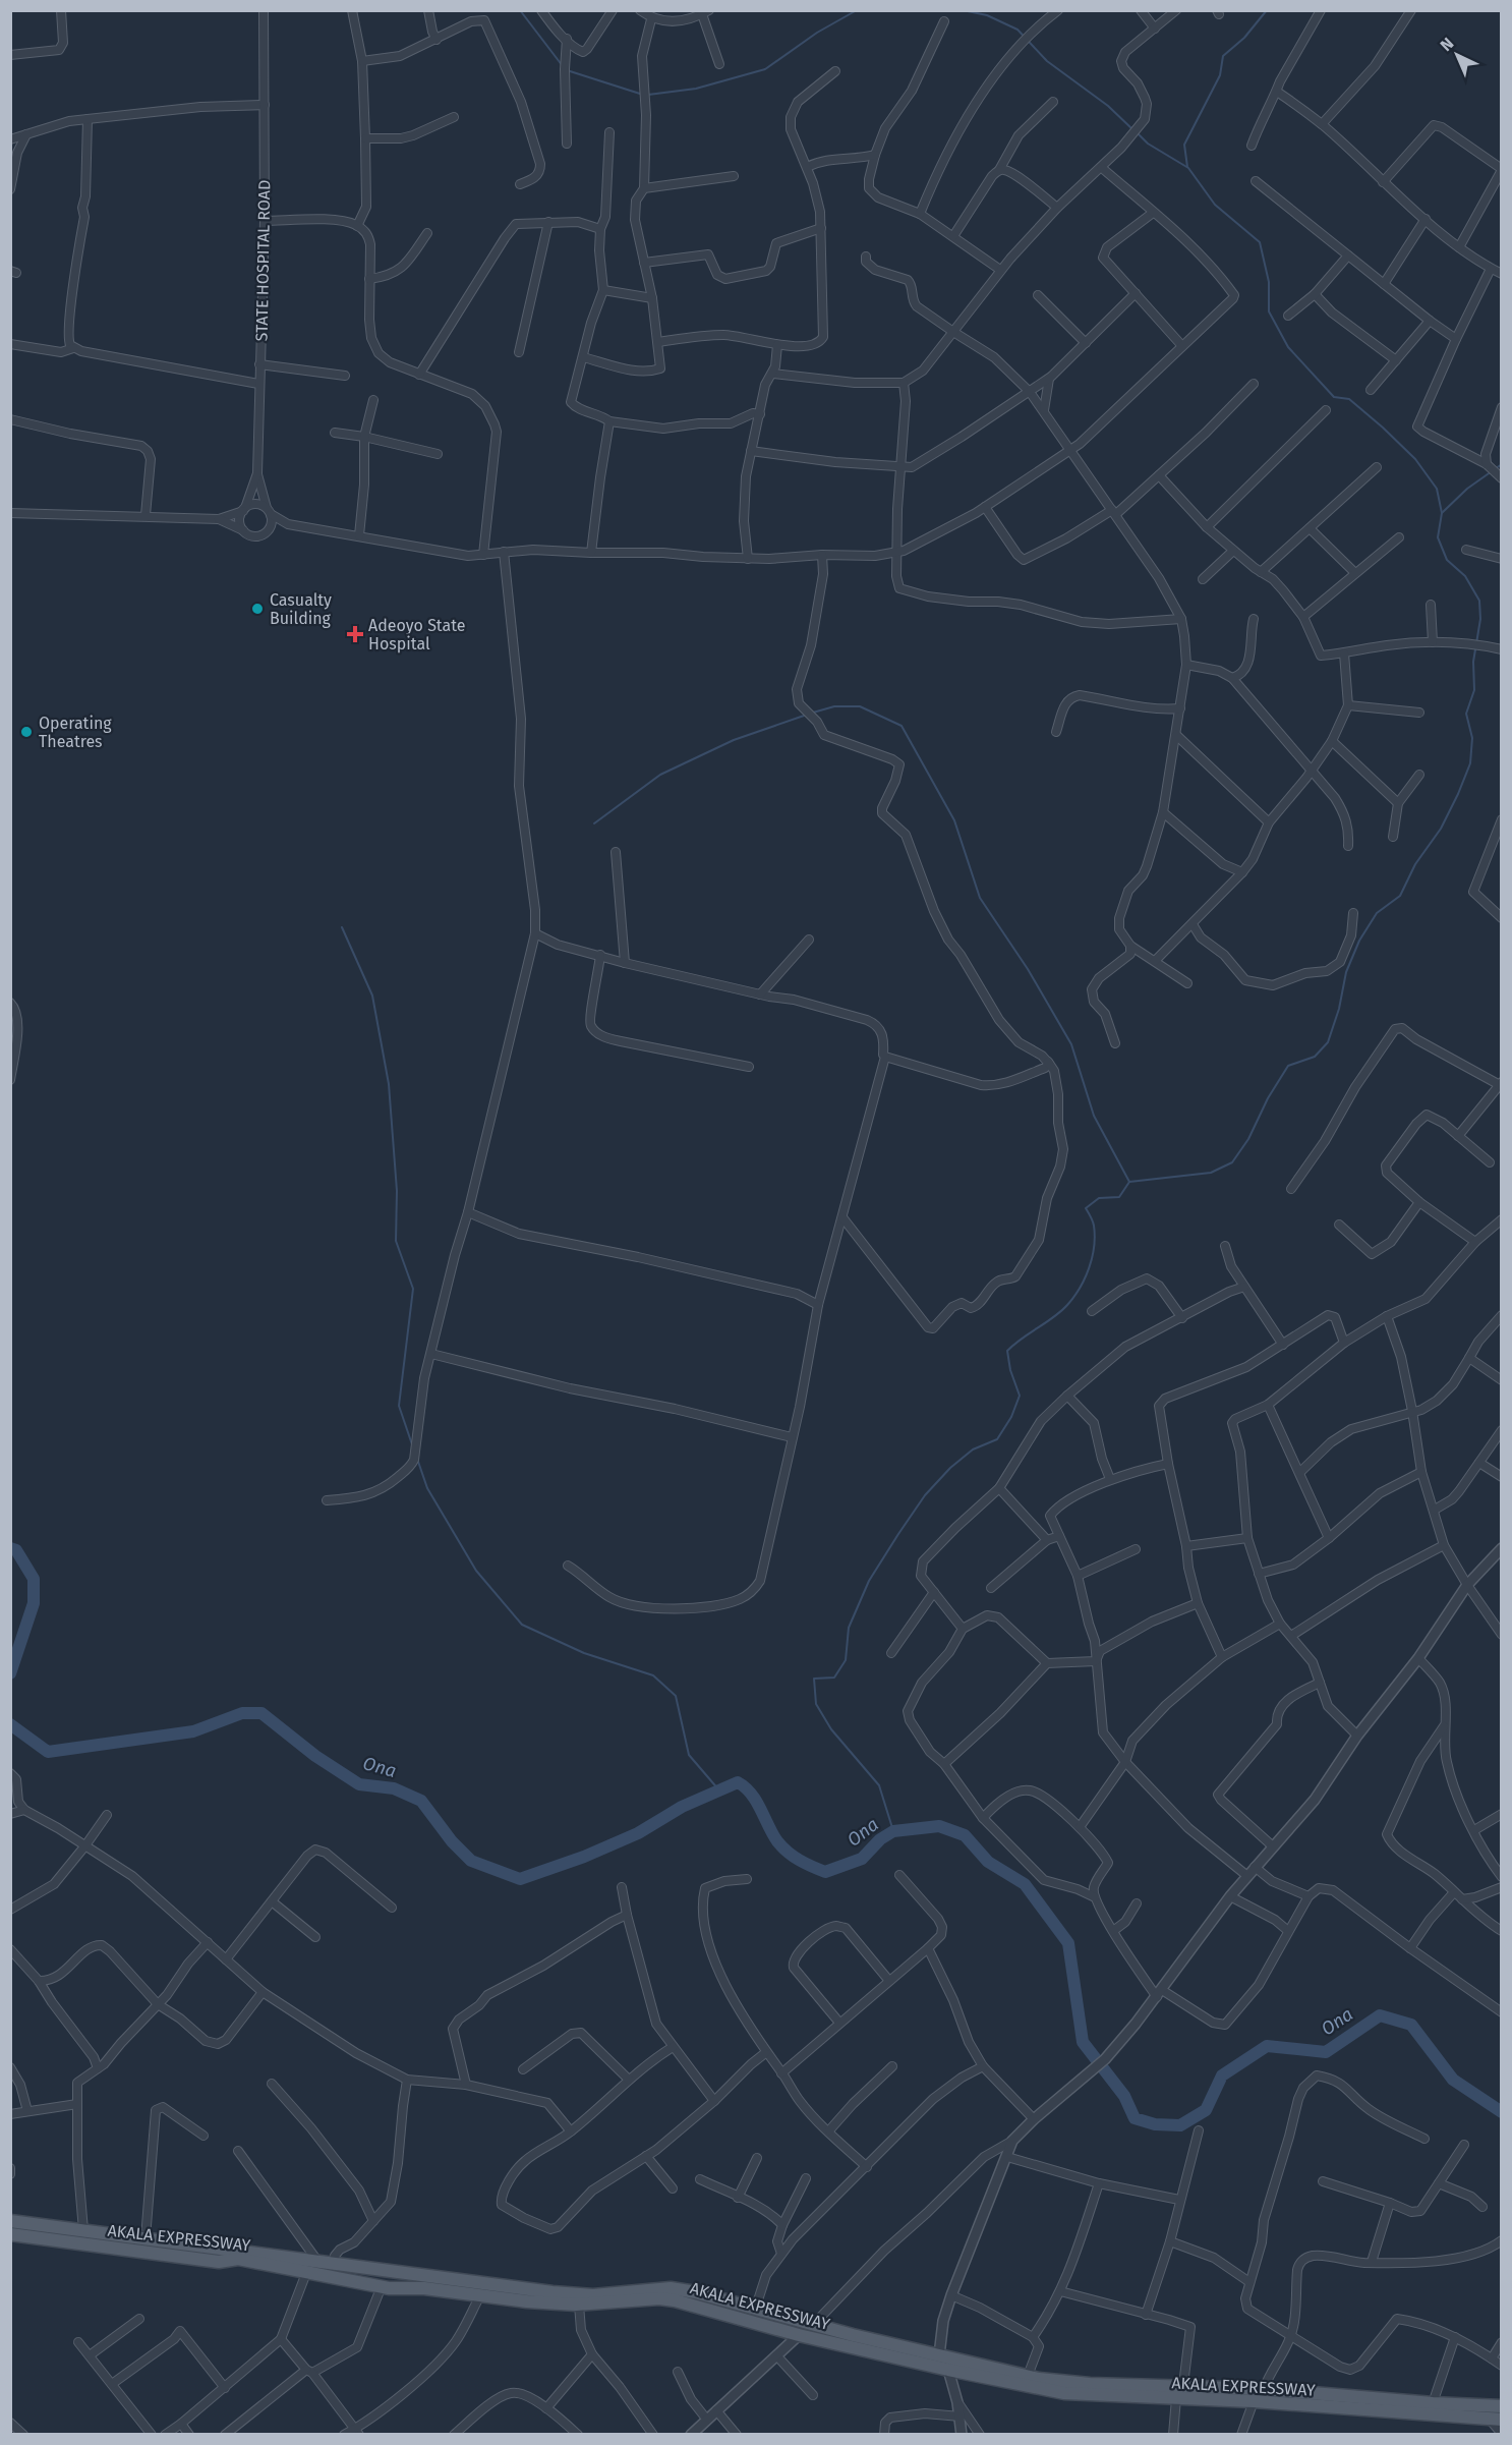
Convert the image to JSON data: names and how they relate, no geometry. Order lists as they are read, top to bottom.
{
  "streets": {
    "main road": ["AKALA EXPRESSWAY"],
    "street": ["STATE HOSPITAL ROAD"]
  },
  "water": ["Ona"],
  "places": {
    "other": ["Casualty Building", "Operating Theatres"],
    "health": ["Adeoyo State Hospital"]
  },
  "north": "top left"
}
